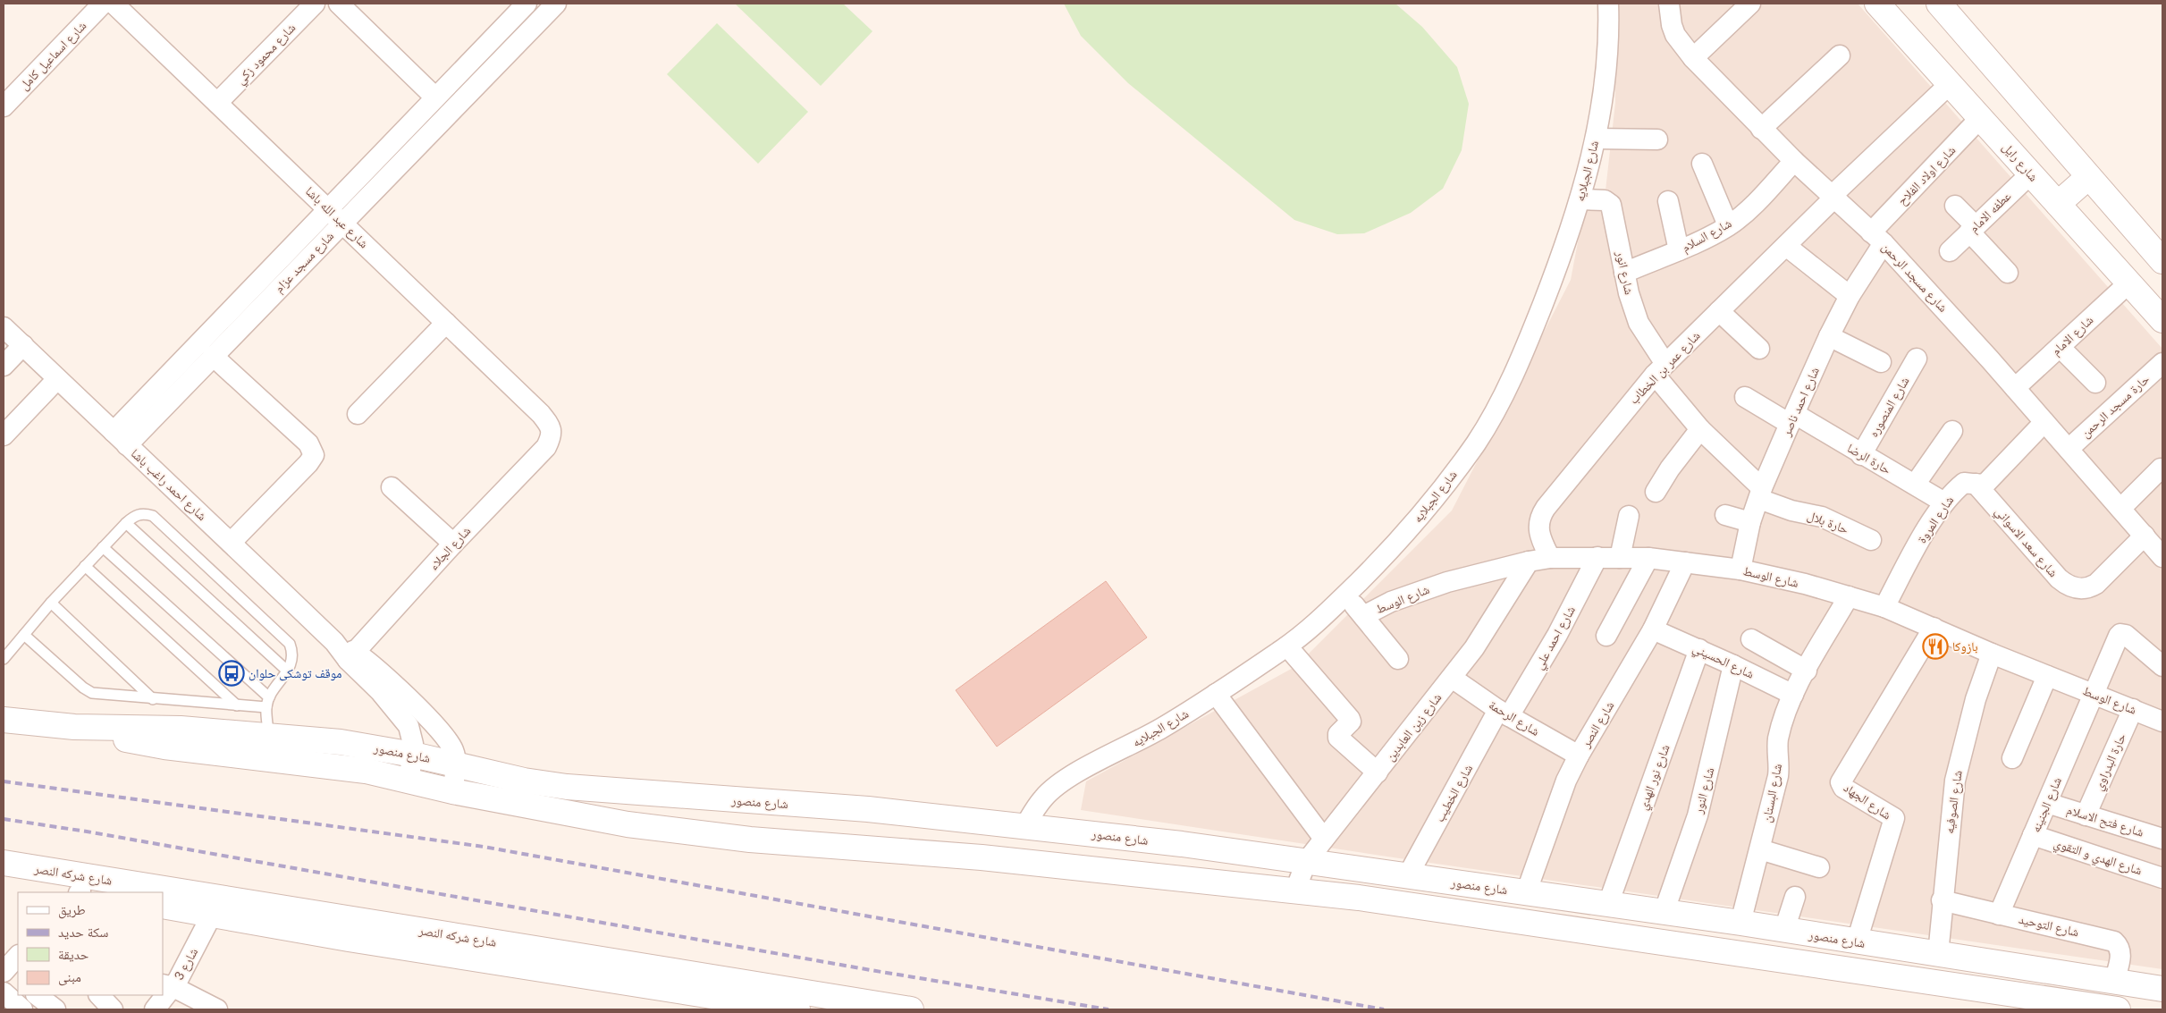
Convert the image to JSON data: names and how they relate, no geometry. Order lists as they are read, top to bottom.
{
  "streets": {
    "street": [
      "شارع محمود زكي",
      "شارع اسماعيل كامل",
      "شارع رايل",
      "شارع الجبلايه",
      "شارع اولاد الفلاح",
      "عطفه الامام",
      "شارع عبد الله باشا",
      "شارع السلام",
      "شارع مسجد عزام",
      "شارع انور",
      "شارع مسجد الرحمن",
      "شارع الامام",
      "شارع عمر بن الخطاب",
      "شارع احمد ناصر",
      "حارة مسجد الرحمن",
      "شارع المنصوره",
      "حارة الرضا",
      "شارع احمد راغب باشا",
      "شارع المروة",
      "حارة بلال",
      "شارع سعد الاسواني",
      "شارع الجلاء",
      "شارع الوسط",
      "شارع احمد علي",
      "شارع الحسيني",
      "شارع الرحمة",
      "شارع النصر",
      "شارع زين العابدين",
      "شارع منصور",
      "حارة البدراوي",
      "شارع نور الهدي",
      "شارع النور",
      "شارع الخطيب",
      "شارع البستان",
      "شارع الجهاد",
      "شارع الصوفيه",
      "شارع الجنينه",
      "شارع فتح الاسلام",
      "شارع الهدي و التقوي",
      "شارع شركه النصر",
      "شارع التوحيد",
      "شارع 3"
    ]
  },
  "crossings": [
    ["شارع محمود زكي", "شارع عبد الله باشا"],
    ["شارع رايل", "شارع اولاد الفلاح"],
    ["شارع رايل", "عطفه الامام"],
    ["شارع رايل", "شارع الامام"],
    ["شارع رايل", "شارع عمر بن الخطاب"],
    ["شارع الجبلايه", "شارع انور"],
    ["شارع الجبلايه", "شارع منصور"],
    ["شارع اولاد الفلاح", "شارع مسجد الرحمن"],
    ["شارع اولاد الفلاح", "شارع احمد ناصر"],
    ["شارع عبد الله باشا", "شارع مسجد عزام"],
    ["شارع عبد الله باشا", "شارع الجلاء"],
    ["شارع السلام", "شارع انور"],
    ["شارع السلام", "شارع مسجد الرحمن"],
    ["شارع مسجد عزام", "شارع احمد راغب باشا"],
    ["شارع انور", "شارع عمر بن الخطاب"],
    ["شارع انور", "شارع احمد ناصر"],
    ["شارع انور", "حارة بلال"],
    ["شارع مسجد الرحمن", "شارع الامام"],
    ["شارع مسجد الرحمن", "شارع عمر بن الخطاب"],
    ["شارع مسجد الرحمن", "شارع احمد ناصر"],
    ["شارع مسجد الرحمن", "حارة مسجد الرحمن"],
    ["شارع مسجد الرحمن", "شارع المروة"],
    ["شارع مسجد الرحمن", "شارع سعد الاسواني"],
    ["شارع عمر بن الخطاب", "شارع الوسط"],
    ["شارع احمد ناصر", "حارة الرضا"],
    ["شارع احمد ناصر", "حارة بلال"],
    ["شارع احمد ناصر", "شارع الوسط"],
    ["شارع المنصوره", "حارة الرضا"],
    ["حارة الرضا", "شارع المروة"],
    ["شارع احمد راغب باشا", "شارع الجلاء"],
    ["شارع احمد راغب باشا", "شارع منصور"],
    ["شارع المروة", "شارع سعد الاسواني"],
    ["شارع المروة", "شارع الوسط"],
    ["شارع الوسط", "شارع احمد علي"],
    ["شارع الوسط", "شارع النصر"],
    ["شارع الوسط", "شارع زين العابدين"],
    ["شارع الوسط", "حارة البدراوي"],
    ["شارع الوسط", "شارع البستان"],
    ["شارع الوسط", "شارع الجهاد"],
    ["شارع الوسط", "شارع الصوفيه"],
    ["شارع الوسط", "شارع الجنينه"],
    ["شارع احمد علي", "شارع الرحمة"],
    ["شارع احمد علي", "شارع الخطيب"],
    ["شارع الحسيني", "شارع النصر"],
    ["شارع الحسيني", "شارع نور الهدي"],
    ["شارع الحسيني", "شارع النور"],
    ["شارع الحسيني", "شارع البستان"],
    ["شارع الرحمة", "شارع النصر"],
    ["شارع الرحمة", "شارع زين العابدين"],
    ["شارع الرحمة", "شارع الخطيب"],
    ["شارع النصر", "شارع منصور"],
    ["شارع زين العابدين", "شارع منصور"],
    ["شارع منصور", "شارع نور الهدي"],
    ["شارع منصور", "شارع النور"],
    ["شارع منصور", "شارع الخطيب"],
    ["شارع منصور", "شارع البستان"],
    ["شارع منصور", "شارع الجهاد"],
    ["شارع منصور", "شارع الصوفيه"],
    ["شارع منصور", "شارع التوحيد"],
    ["حارة البدراوي", "شارع فتح الاسلام"],
    ["شارع الصوفيه", "شارع التوحيد"],
    ["شارع الجنينه", "شارع فتح الاسلام"],
    ["شارع الجنينه", "شارع الهدي و التقوي"],
    ["شارع الجنينه", "شارع التوحيد"],
    ["شارع شركه النصر", "شارع 3"]
  ],
  "places": {
    "restaurant": ["بازوكا"],
    "bus stop": ["موقف توشكى حلوان"]
  },
  "legend": [
    "طريق",
    "سكة حديد",
    "حديقة",
    "مبنى"
  ]
}
